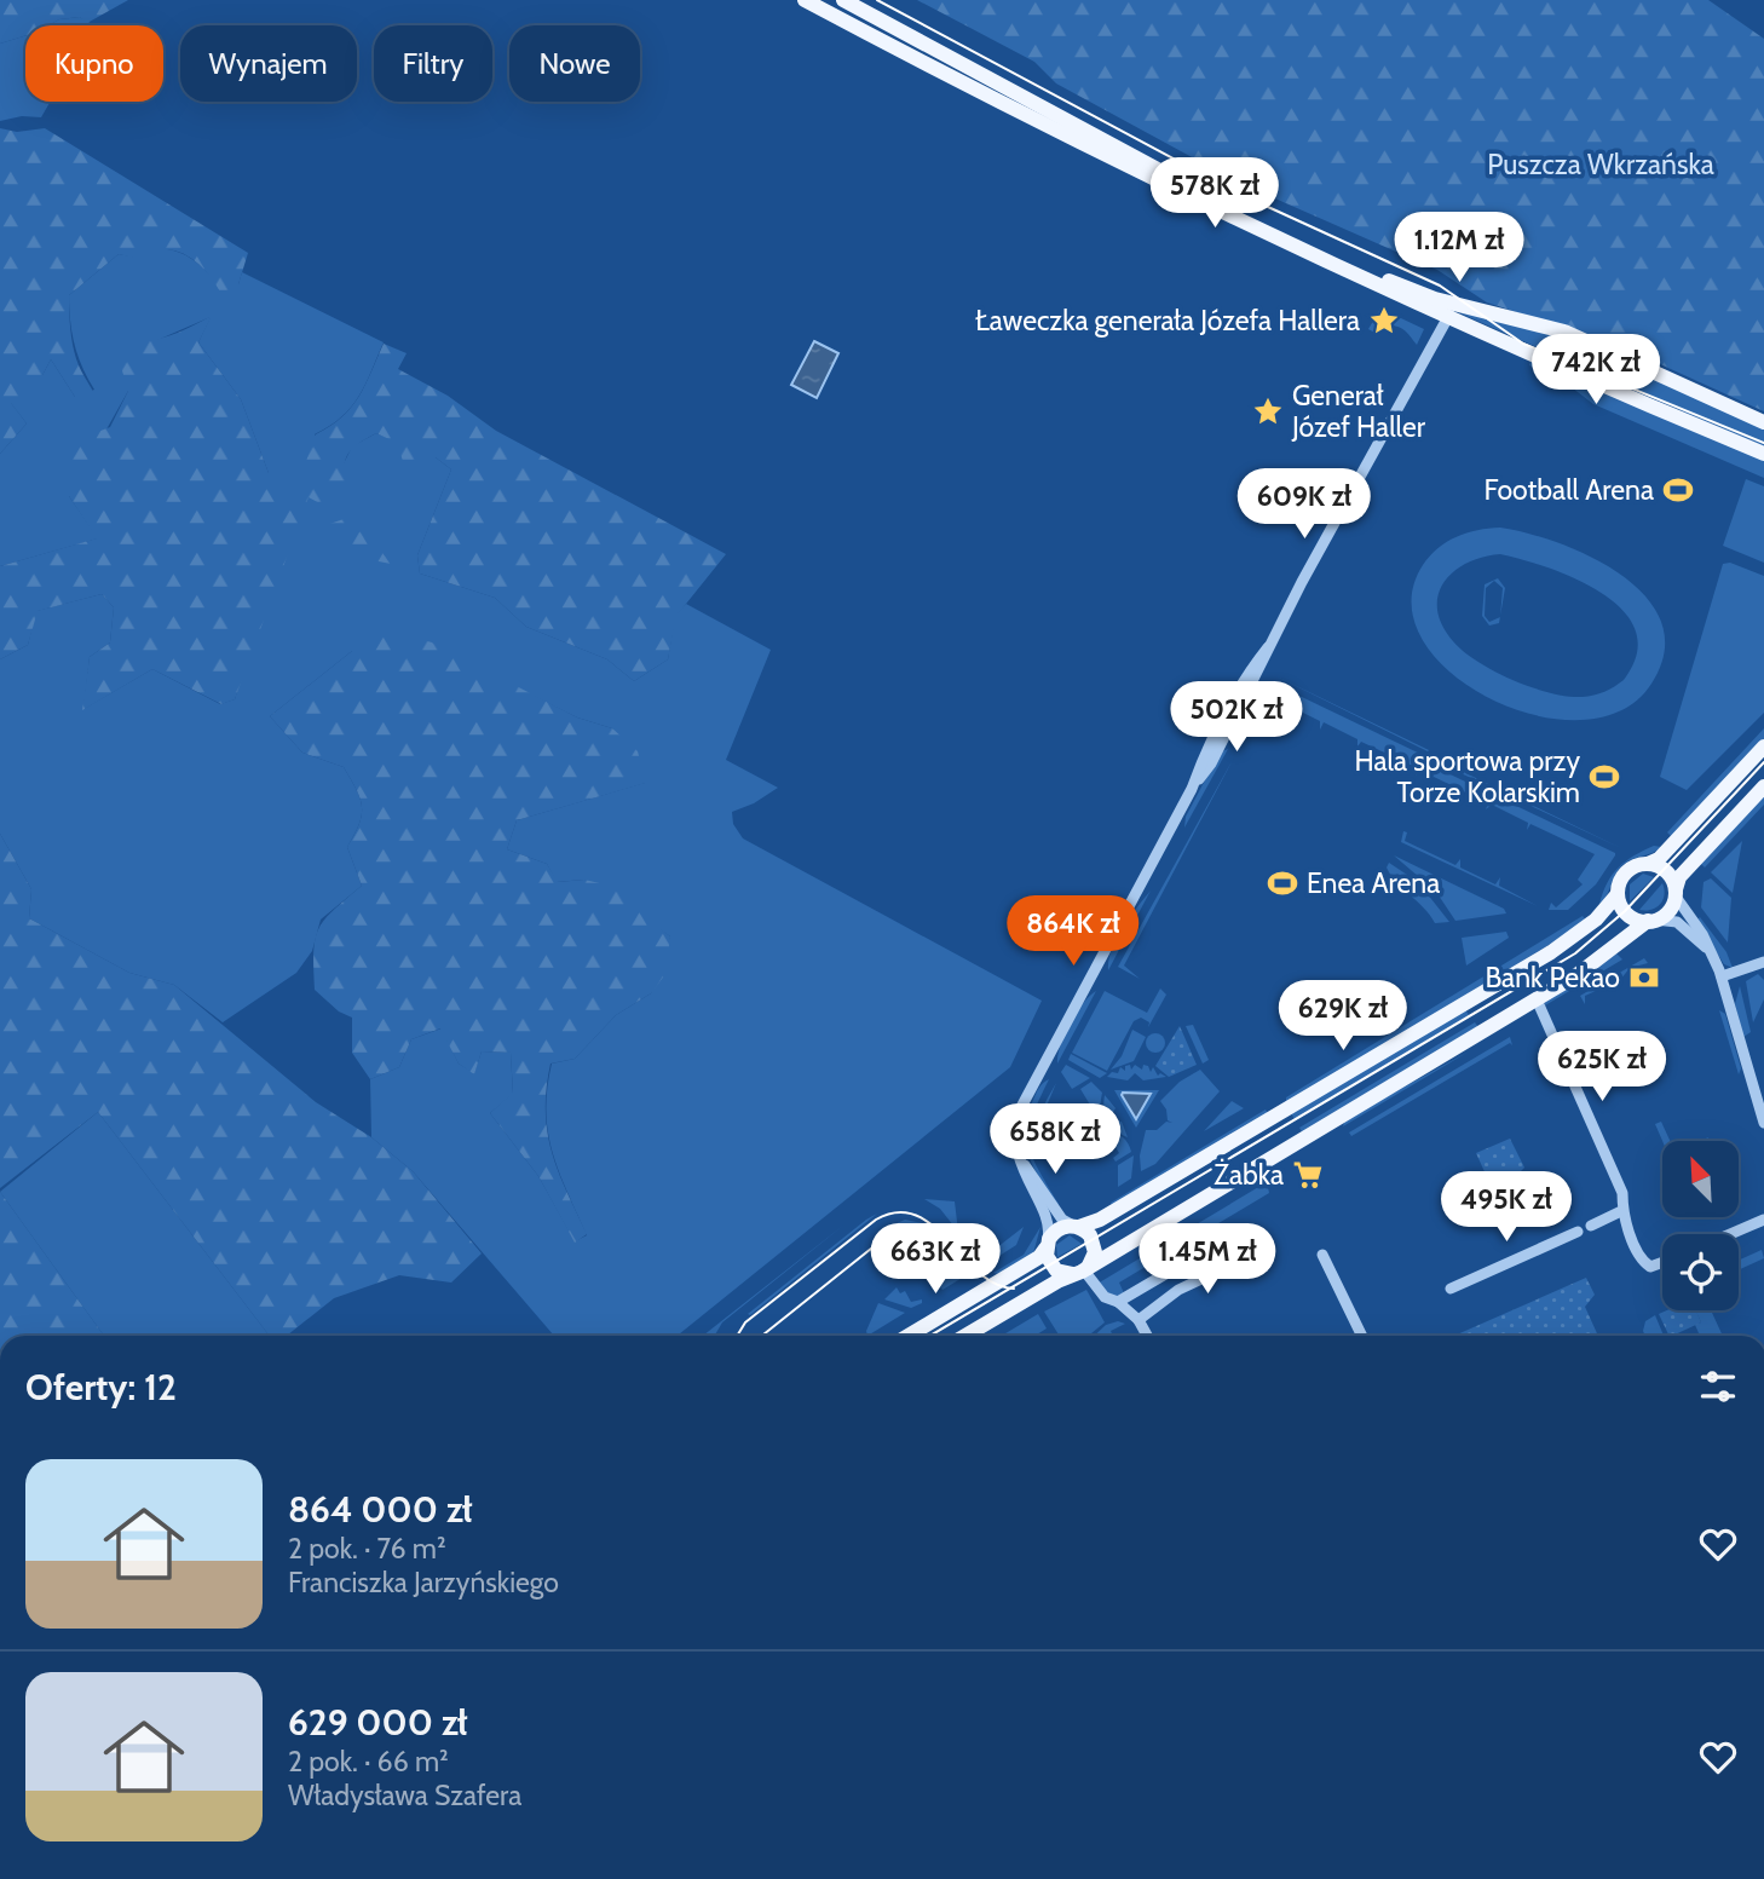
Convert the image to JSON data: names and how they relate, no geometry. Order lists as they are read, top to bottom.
{
  "parks": ["Puszcza Wkrzańska"],
  "places": {
    "place": ["Ławeczka generała Józefa Hallera", "Generał Józef Haller"],
    "sports": ["Football Arena", "Hala sportowa przy Torze Kolarskim", "Enea Arena"],
    "bank": ["Bank Pekao"],
    "supermarket": ["Żabka"]
  },
  "north": "top left",
  "page": {
    "chip": [
      "Kupno",
      "Wynajem",
      "Filtry",
      "Nowe"
    ],
    "price": [
      "578K zł",
      "1.12M zł",
      "742K zł",
      "609K zł",
      "502K zł",
      "864K zł",
      "629K zł",
      "625K zł",
      "658K zł",
      "495K zł",
      "663K zł",
      "1.45M zł"
    ],
    "heading": "Oferty: 12",
    "list": [
      {
        "name": "864 000 zł",
        "note": "2 pok. · 76 m² · Franciszka Jarzyńskiego"
      },
      {
        "name": "629 000 zł",
        "note": "2 pok. · 66 m² · Władysława Szafera"
      }
    ]
  }
}
